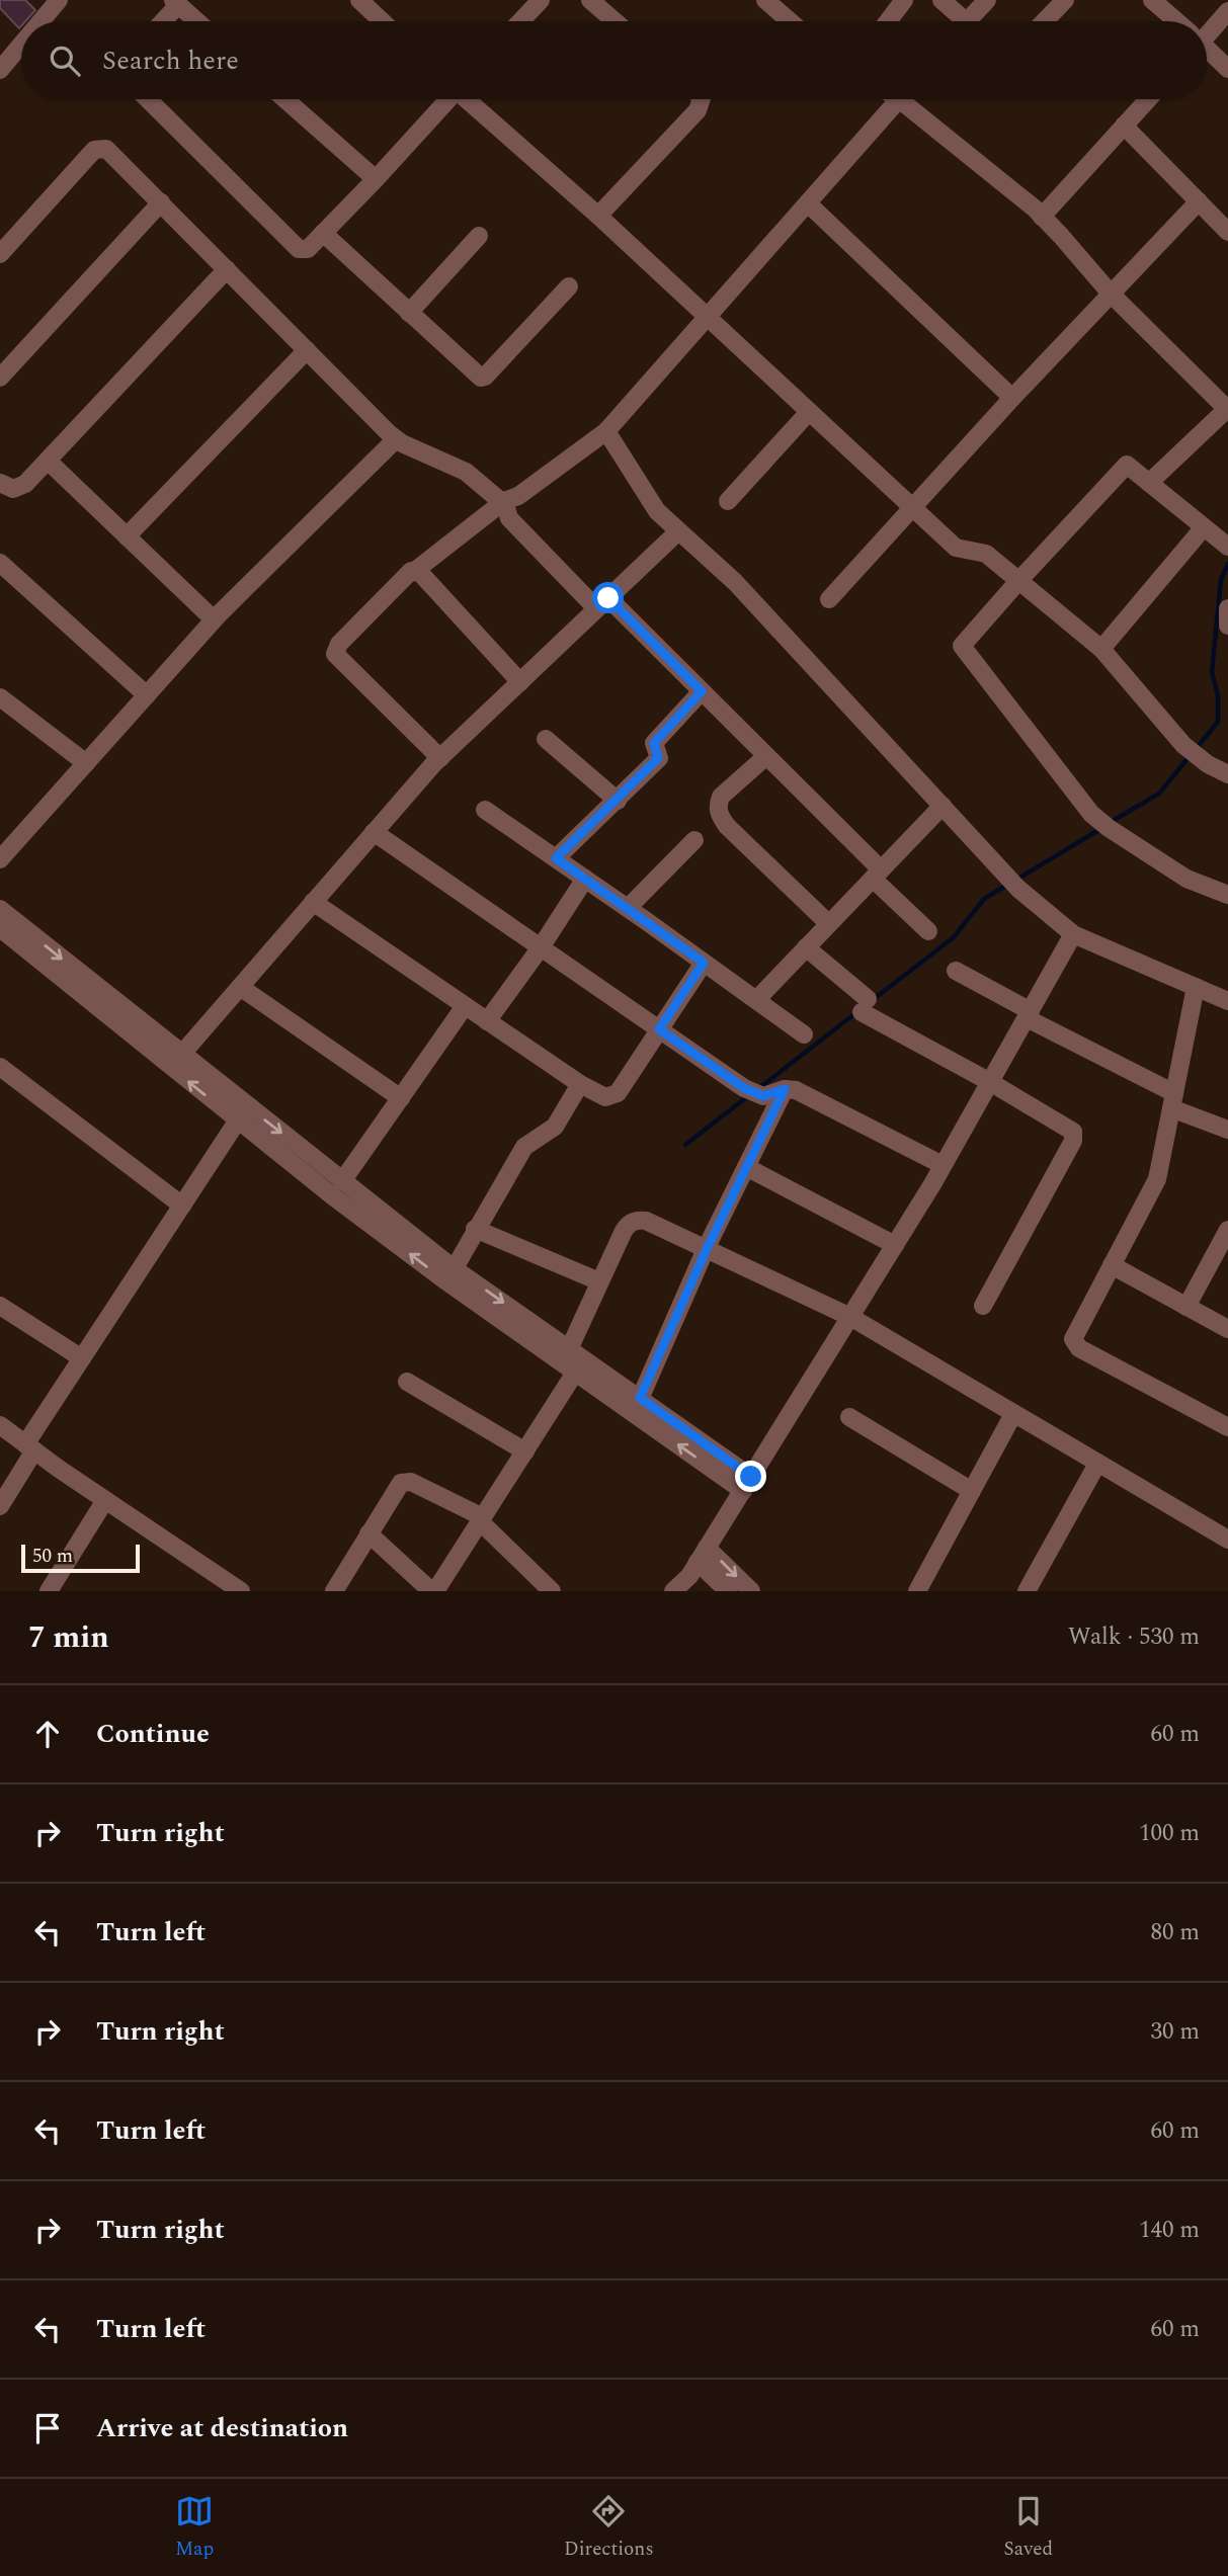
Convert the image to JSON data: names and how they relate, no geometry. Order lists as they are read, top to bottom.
{
  "scale_bar": "50 m",
  "page": {
    "search": "Search here",
    "scale": "50 m",
    "heading": ["7 min", "Walk · 530 m"],
    "list": [
      ["Continue", "60 m"],
      ["Turn right", "100 m"],
      ["Turn left", "80 m"],
      ["Turn right", "30 m"],
      ["Turn left", "60 m"],
      ["Turn right", "140 m"],
      ["Turn left", "60 m"],
      "Arrive at destination"
    ],
    "nav": ["Map", "Directions", "Saved"]
  }
}
